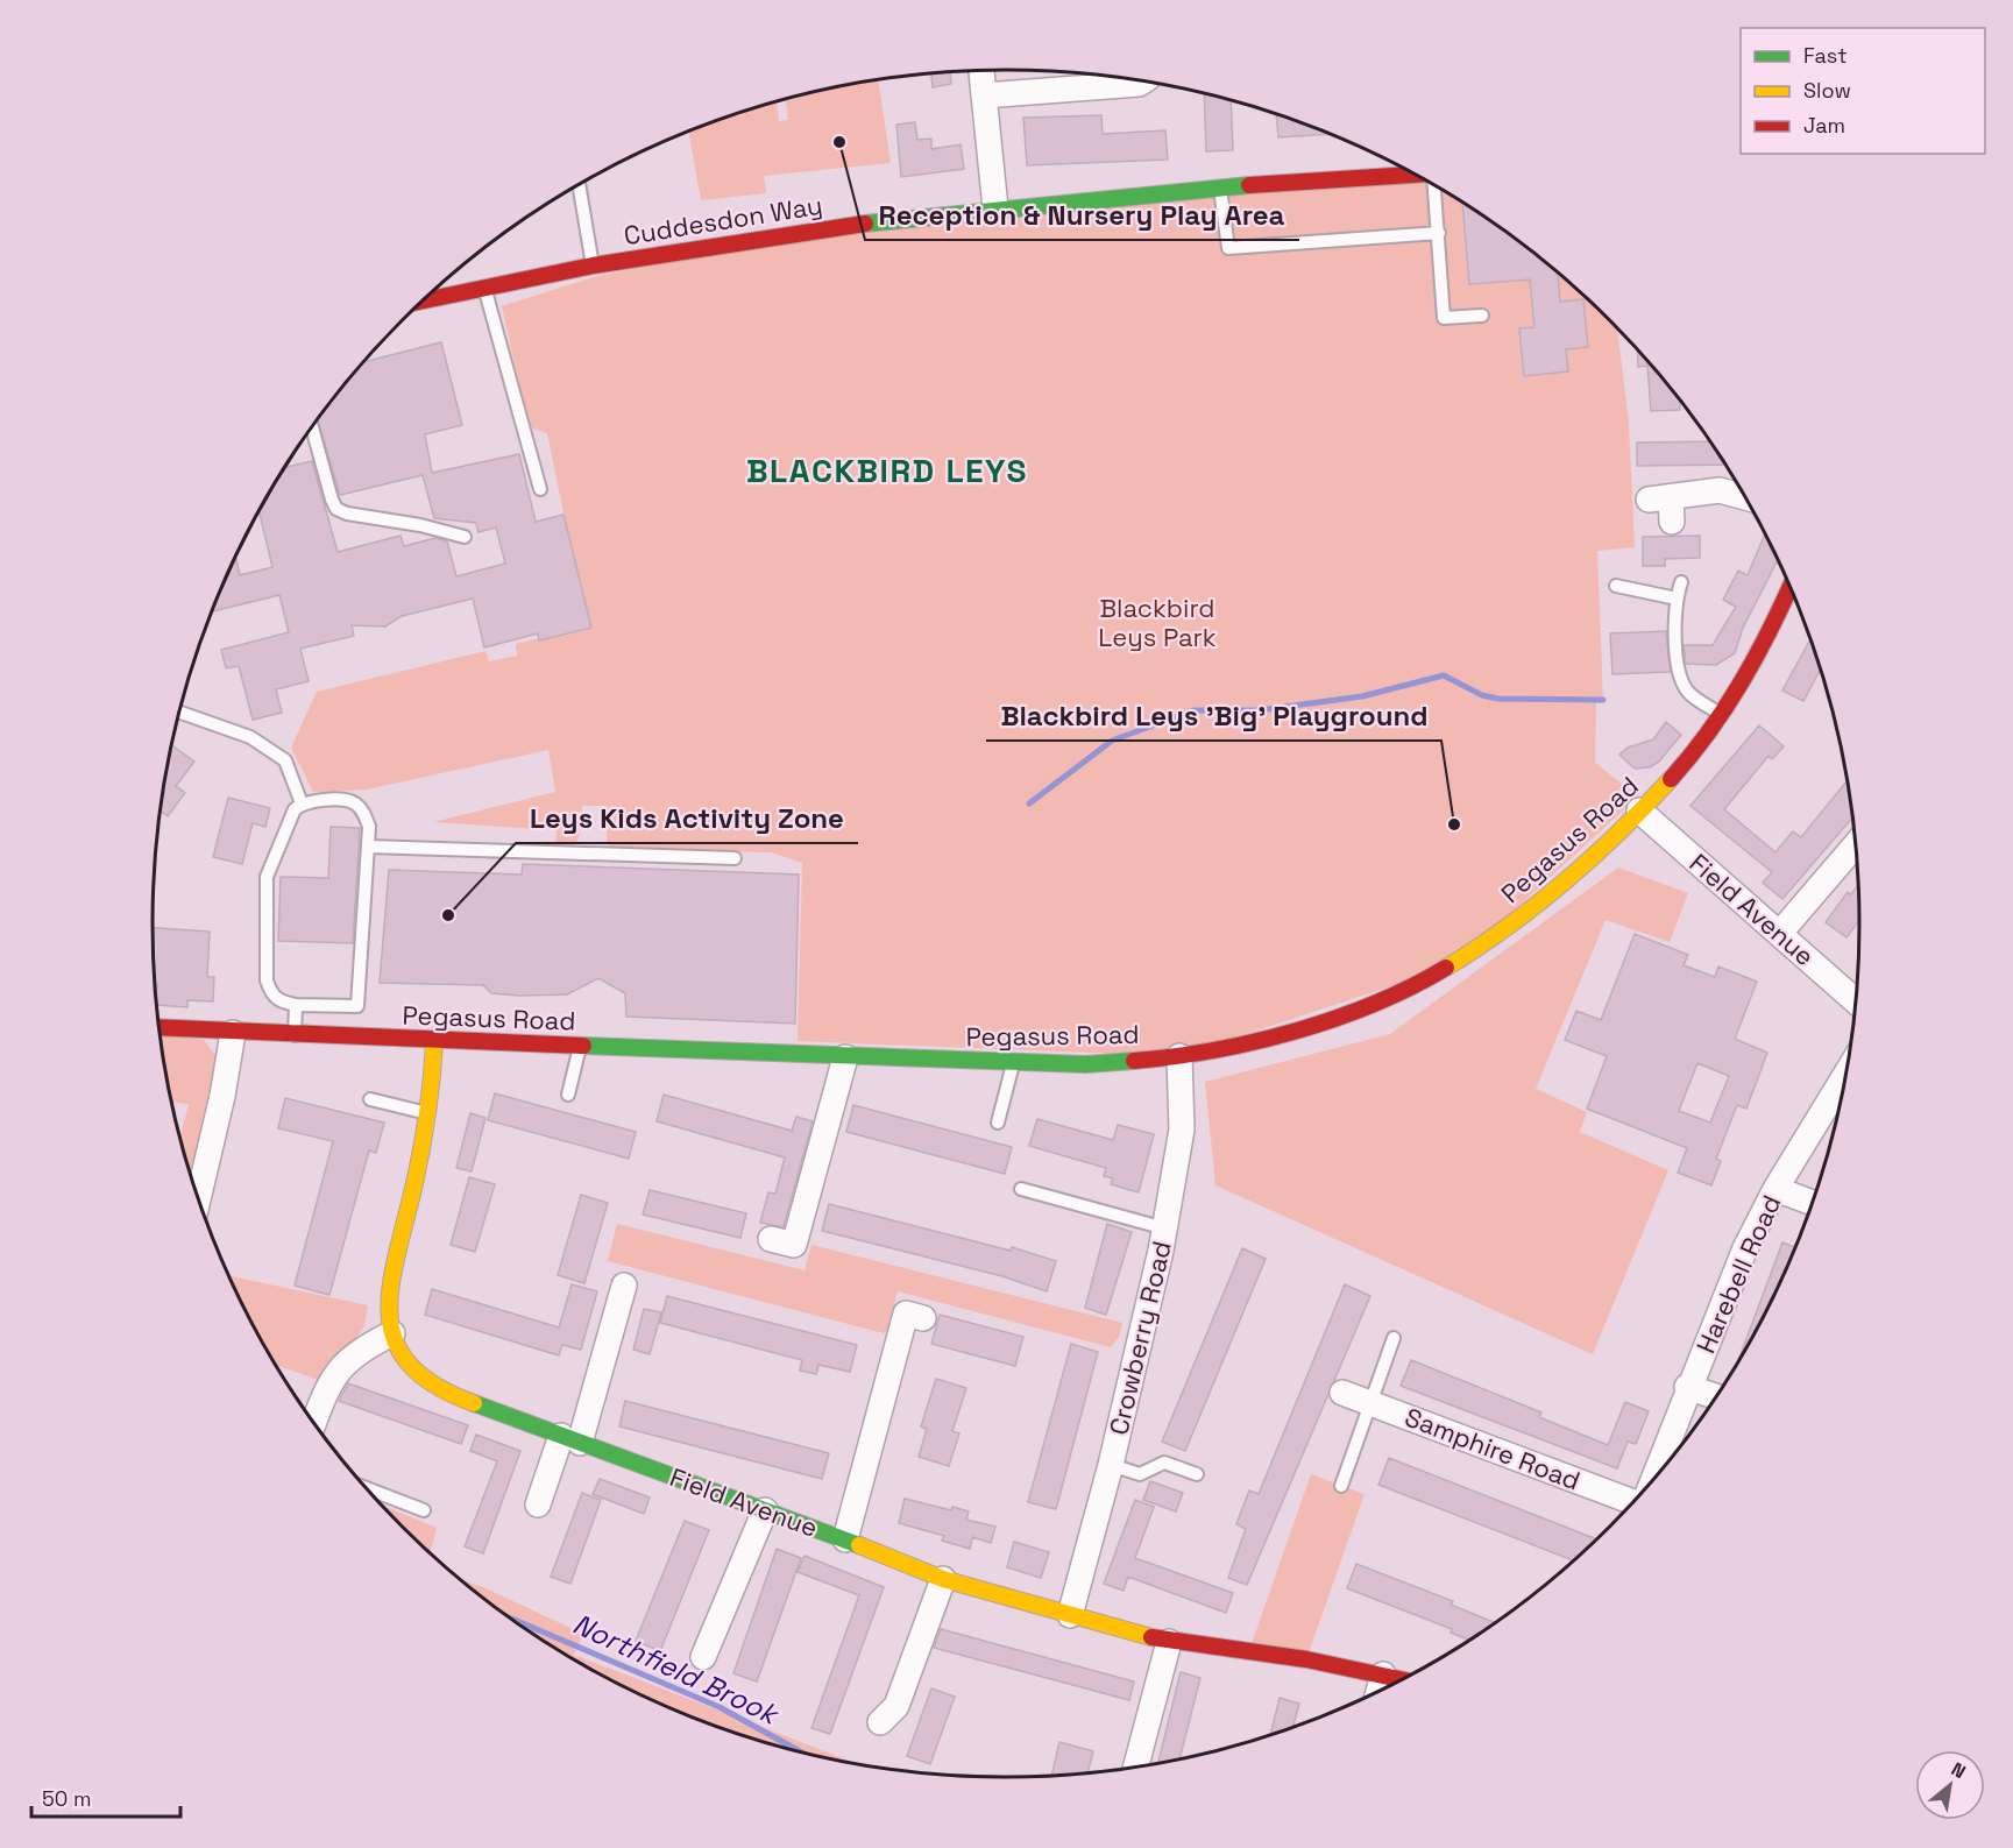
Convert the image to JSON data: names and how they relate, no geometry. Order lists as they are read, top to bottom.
{
  "streets": {
    "street": [
      "Cuddesdon Way",
      "Pegasus Road",
      "Field Avenue",
      "Harebell Road",
      "Crowberry Road",
      "Samphire Road"
    ]
  },
  "crossings": [
    ["Pegasus Road", "Field Avenue"],
    ["Pegasus Road", "Crowberry Road"],
    ["Field Avenue", "Crowberry Road"]
  ],
  "districts": ["BLACKBIRD LEYS"],
  "water": ["Northfield Brook"],
  "parks": ["Blackbird Leys Park"],
  "places": ["Reception & Nursery Play Area", "Blackbird Leys 'Big' Playground", "Leys Kids Activity Zone"],
  "legend": ["Fast", "Slow", "Jam"],
  "scale_bar": "50 m",
  "north": "top right"
}
